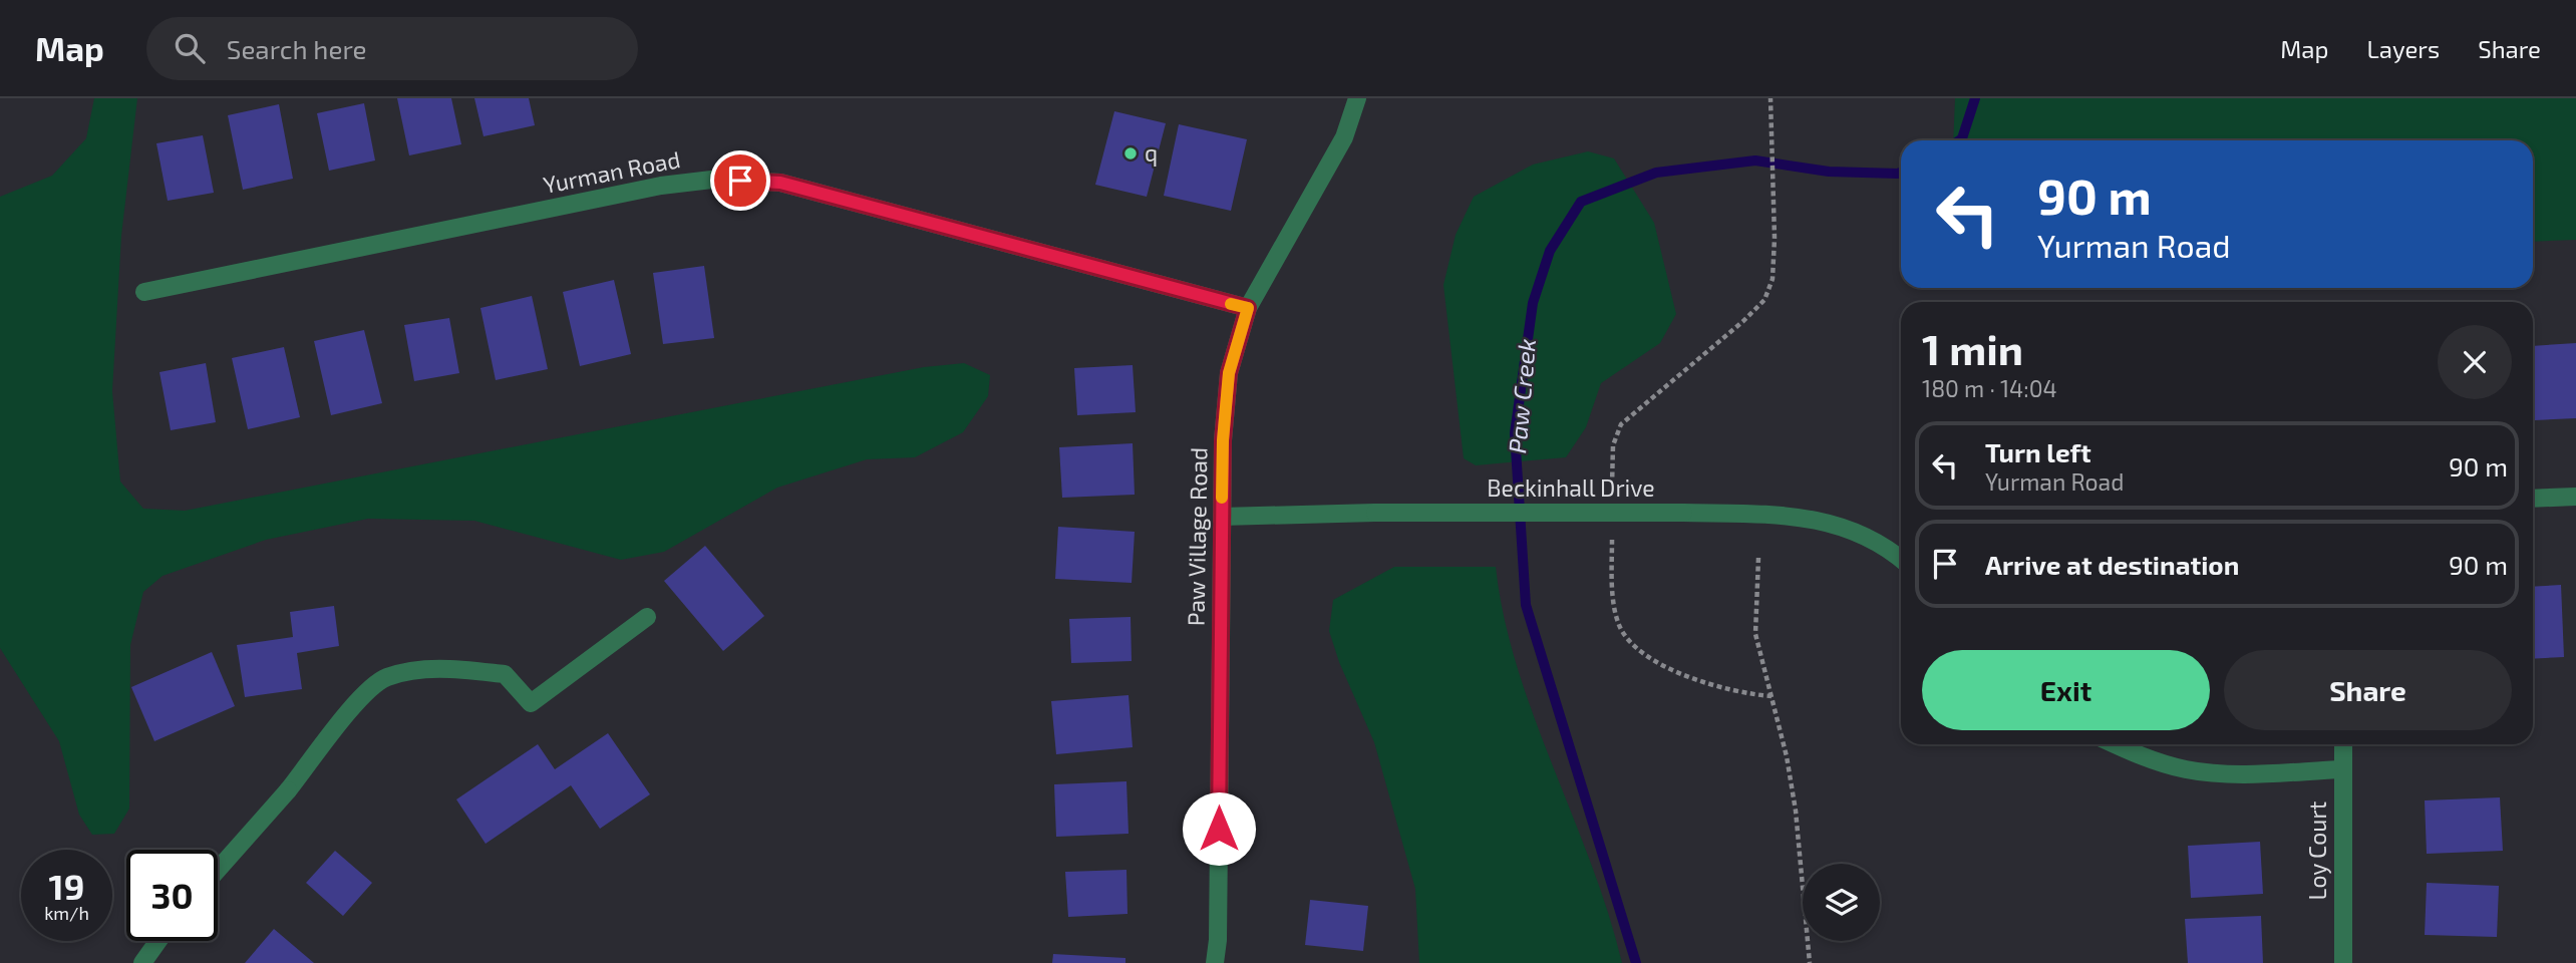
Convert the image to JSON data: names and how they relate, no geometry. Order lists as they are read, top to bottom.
{
  "streets": {
    "street": [
      "Yurman Road",
      "Beckinhall Drive",
      "Paw Village Road",
      "Loy Court"
    ]
  },
  "crossings": [
    ["Yurman Road", "Paw Village Road"],
    ["Beckinhall Drive", "Paw Village Road"]
  ],
  "water": ["Paw Creek"],
  "places": ["q"],
  "page": {
    "header": "Map",
    "search": "Search here",
    "nav": ["Map", "Layers", "Share"],
    "turn": ["90 m", "Yurman Road"],
    "heading": ["1 min", "180 m · 14:04"],
    "list": [
      {
        "name": "Turn left",
        "note": "Yurman Road",
        "value": "90 m"
      },
      {
        "name": "Arrive at destination",
        "value": "90 m"
      }
    ],
    "buttons": ["Exit", "Share"],
    "speed": "19 km/h",
    "limit": "30"
  }
}
